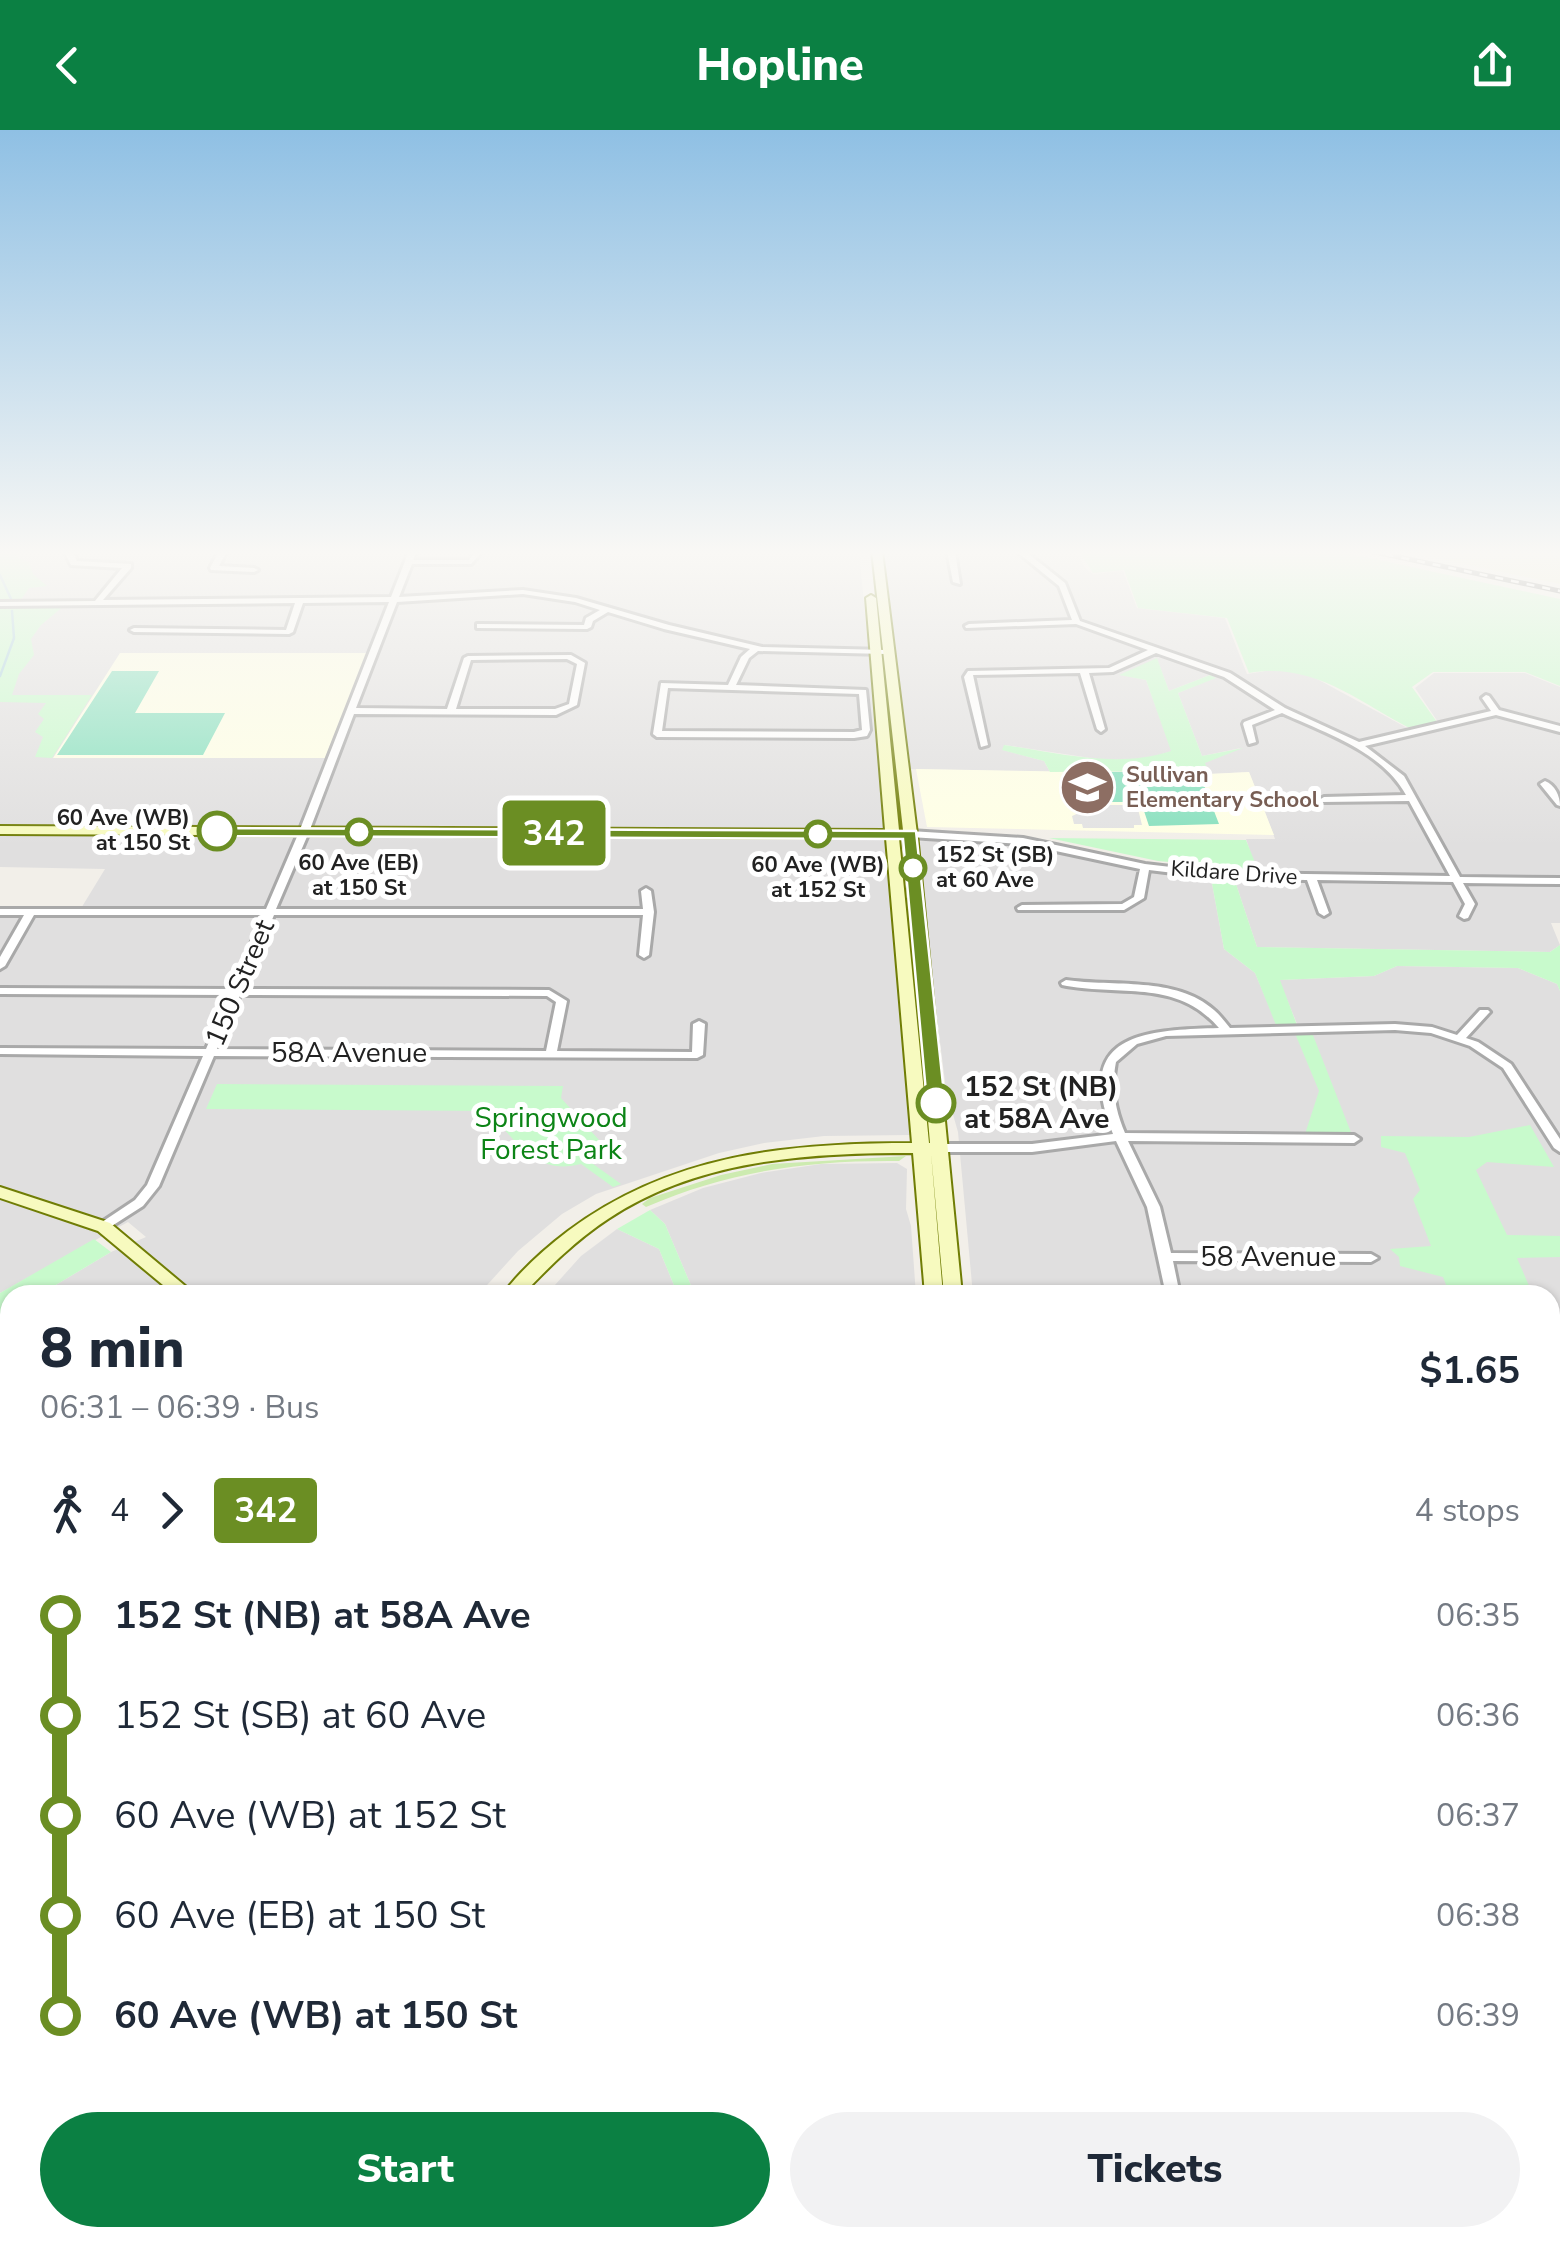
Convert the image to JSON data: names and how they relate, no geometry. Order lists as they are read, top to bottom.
{
  "streets": {
    "street": [
      "Kildare Drive",
      "150 Street",
      "58A Avenue",
      "58 Avenue"
    ]
  },
  "crossings": [
    ["150 Street", "58A Avenue"]
  ],
  "parks": ["Springwood Forest Park"],
  "places": {
    "school or university": ["Sullivan Elementary School"],
    "other": [
      "60 Ave (WB) at 150 St",
      "60 Ave (EB) at 150 St",
      "60 Ave (WB) at 152 St",
      "152 St (SB) at 60 Ave",
      "152 St (NB) at 58A Ave"
    ]
  },
  "lines": ["bus line 342"],
  "page": {
    "header": "Hopline",
    "on_map": "342",
    "heading": ["8 min", "06:31 – 06:39 · Bus", "$1.65"],
    "legs": ["4", "342", "4 stops"],
    "list": [
      {
        "name": "152 St (NB) at 58A Ave",
        "value": "06:35"
      },
      {
        "name": "152 St (SB) at 60 Ave",
        "value": "06:36"
      },
      {
        "name": "60 Ave (WB) at 152 St",
        "value": "06:37"
      },
      {
        "name": "60 Ave (EB) at 150 St",
        "value": "06:38"
      },
      {
        "name": "60 Ave (WB) at 150 St",
        "value": "06:39"
      }
    ],
    "buttons": ["Start", "Tickets"]
  }
}
